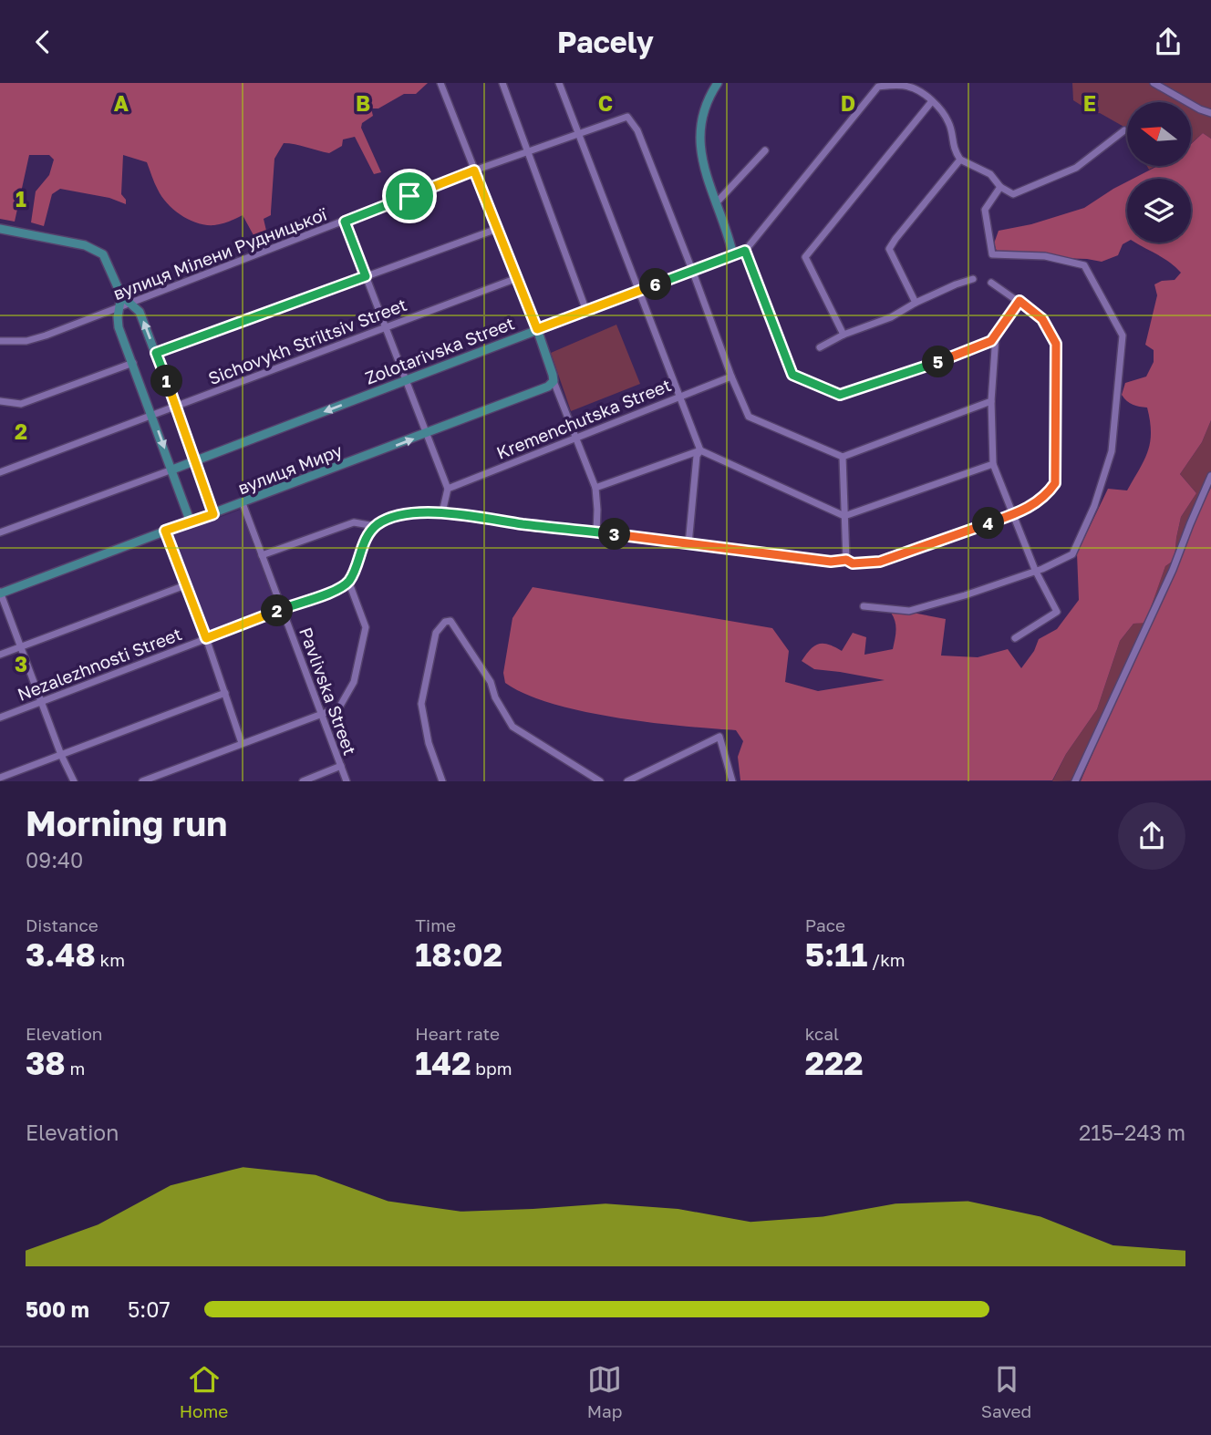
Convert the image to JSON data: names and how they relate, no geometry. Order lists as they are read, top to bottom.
{
  "streets": {
    "main road": ["Zolotarivska Street", "вулиця Миру"],
    "street": [
      "вулиця Мілени Рудницької",
      "Sichovykh Striltsiv Street",
      "Kremenchutska Street",
      "Nezalezhnosti Street",
      "Pavlivska Street"
    ]
  },
  "crossings": [
    ["вулиця Мілени Рудницької", "Zolotarivska Street"],
    ["вулиця Миру", "Pavlivska Street"],
    ["Nezalezhnosti Street", "Pavlivska Street"]
  ],
  "north": "left",
  "page": {
    "header": "Pacely",
    "pins": [
      "6",
      "5",
      "1",
      "4",
      "3",
      "2"
    ],
    "heading": ["Morning run", "09:40"],
    "stats": [
      ["Distance", "3.48 km"],
      ["Time", "18:02"],
      ["Pace", "5:11 /km"],
      ["Elevation", "38 m"],
      ["Heart rate", "142 bpm"],
      ["kcal", "222"]
    ],
    "chart": ["Elevation", "215–243 m"],
    "list": [
      {
        "name": "500 m",
        "note": "5:07"
      }
    ],
    "tabs": ["Home", "Map", "Saved"]
  },
  "grid": {
    "columns": [
      "A",
      "B",
      "C",
      "D",
      "E"
    ],
    "rows": ["1", "2", "3"]
  }
}
